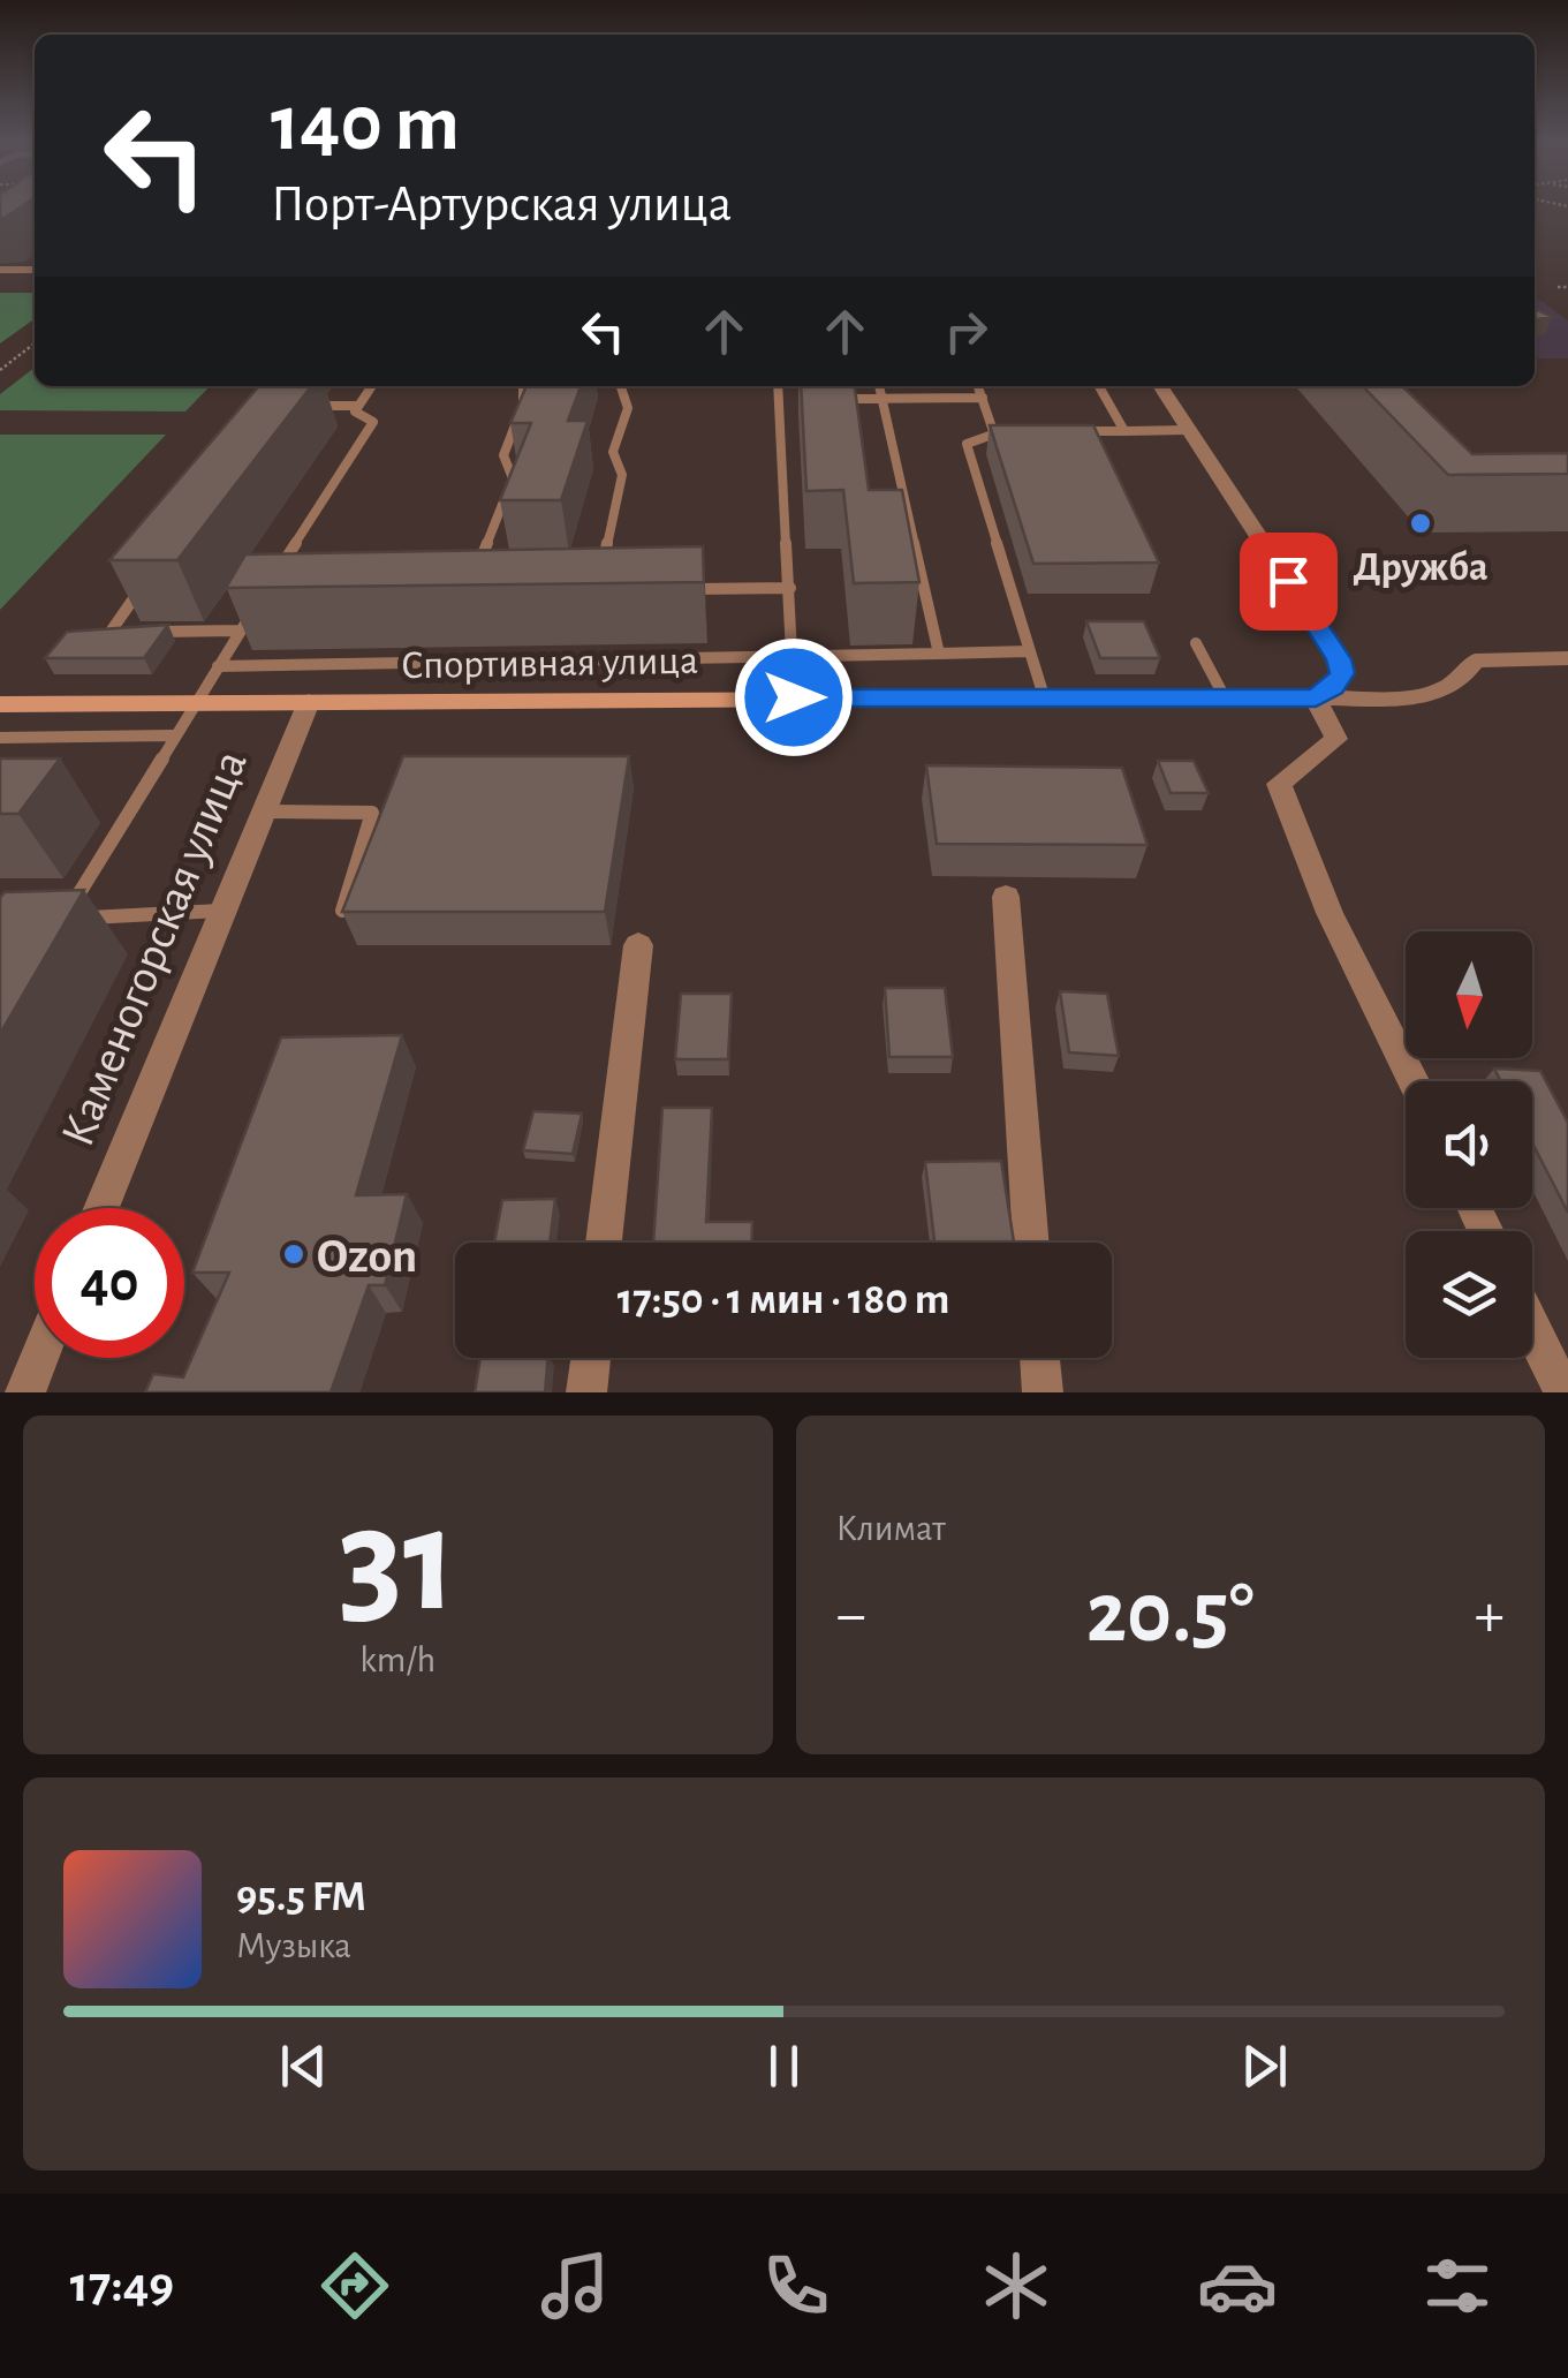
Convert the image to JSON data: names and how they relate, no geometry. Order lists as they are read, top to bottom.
{
  "streets": {
    "street": ["Спортивная улица", "Каменогорская улица"]
  },
  "crossings": [
    ["Спортивная улица", "Каменогорская улица"]
  ],
  "places": ["Дружба", "Ozon"],
  "north": "bottom",
  "page": {
    "turn": ["140 m", "Порт-Артурская улица"],
    "limit": "40",
    "trip": "17:50 · 1 мин · 180 m",
    "tile": [
      ["31", "km/h"],
      "Климат"
    ],
    "heat": ["−", "20.5°", "+"],
    "song": ["95.5 FM", "Музыка"],
    "tabs": "17:49"
  }
}
